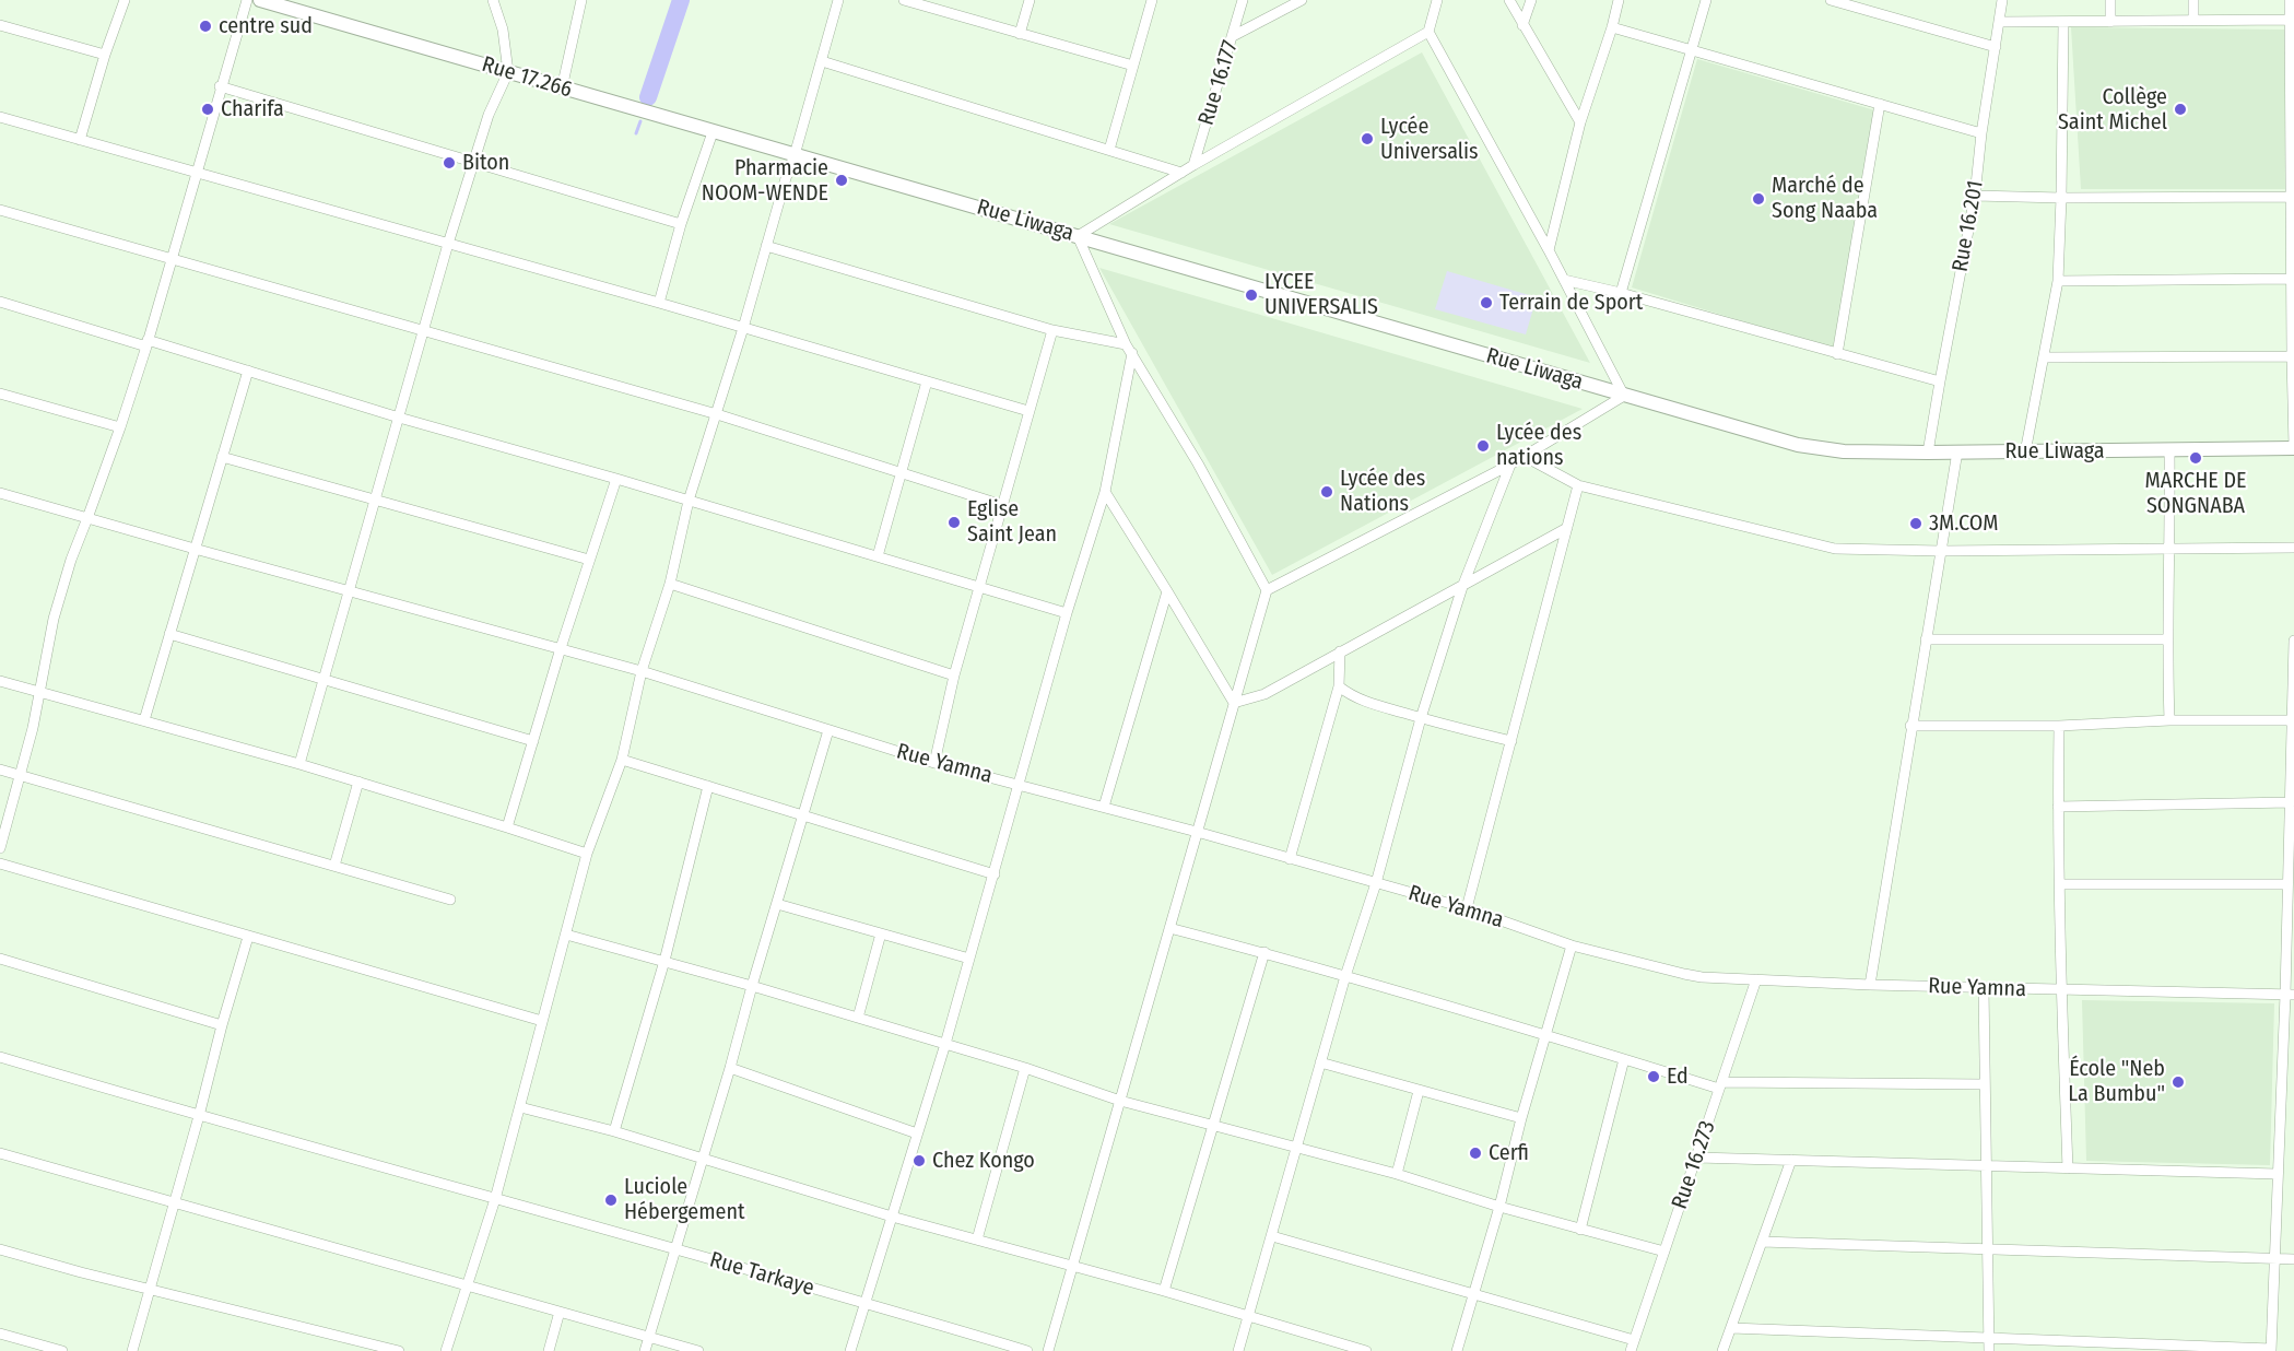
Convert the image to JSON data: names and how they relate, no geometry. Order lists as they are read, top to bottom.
{
  "streets": {
    "main road": ["Rue 17.266", "Rue Liwaga"],
    "street": [
      "Rue 16.177",
      "Rue 16.201",
      "Rue Yamna",
      "Rue 16.273",
      "Rue Tarkaye"
    ]
  },
  "crossings": [
    ["Rue 17.266", "Rue Liwaga"],
    ["Rue Liwaga", "Rue 16.201"],
    ["Rue Yamna", "Rue 16.273"]
  ],
  "places": [
    "centre sud",
    "Charifa",
    "Collège Saint Michel",
    "Lycée Universalis",
    "Biton",
    "Pharmacie NOOM-WENDE",
    "Marché de Song Naaba",
    "LYCEE UNIVERSALIS",
    "Terrain de Sport",
    "Lycée des nations",
    "MARCHE DE SONGNABA",
    "Lycée des Nations",
    "Eglise Saint Jean",
    "3M.COM",
    "Ed",
    "École \"Neb La Bumbu\"",
    "Cerfi",
    "Chez Kongo",
    "Luciole Hébergement"
  ]
}
